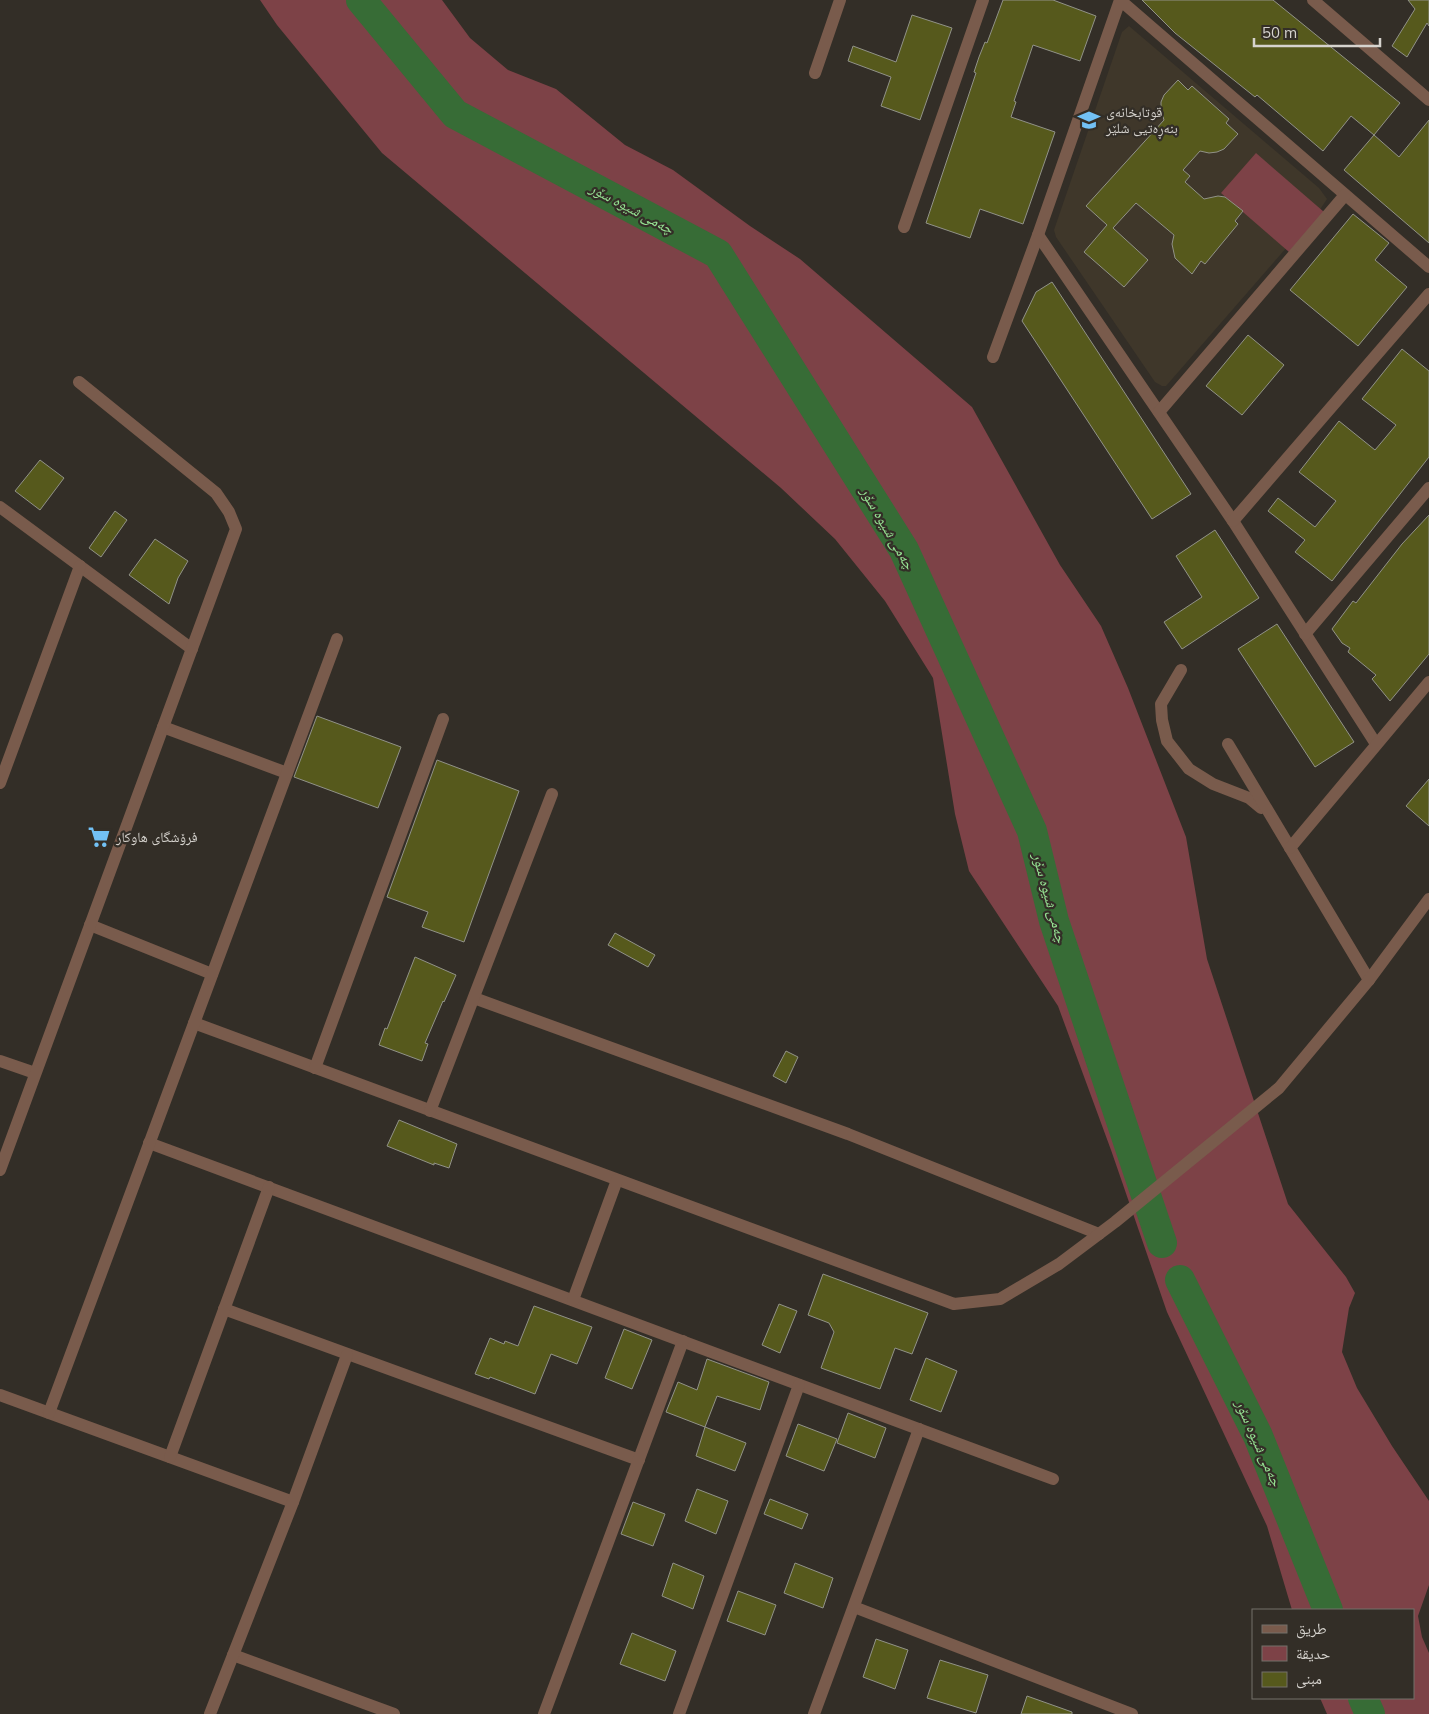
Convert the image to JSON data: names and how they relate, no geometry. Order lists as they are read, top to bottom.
{
  "water": ["چەمی شیوە سۆر"],
  "places": {
    "school or university": ["قوتابخانەی بنەڕەتیی شلێر"],
    "supermarket": ["فرۆشگای ھاوکار"]
  },
  "legend": ["طريق", "حديقة", "مبنى"],
  "scale_bar": "50 m"
}
